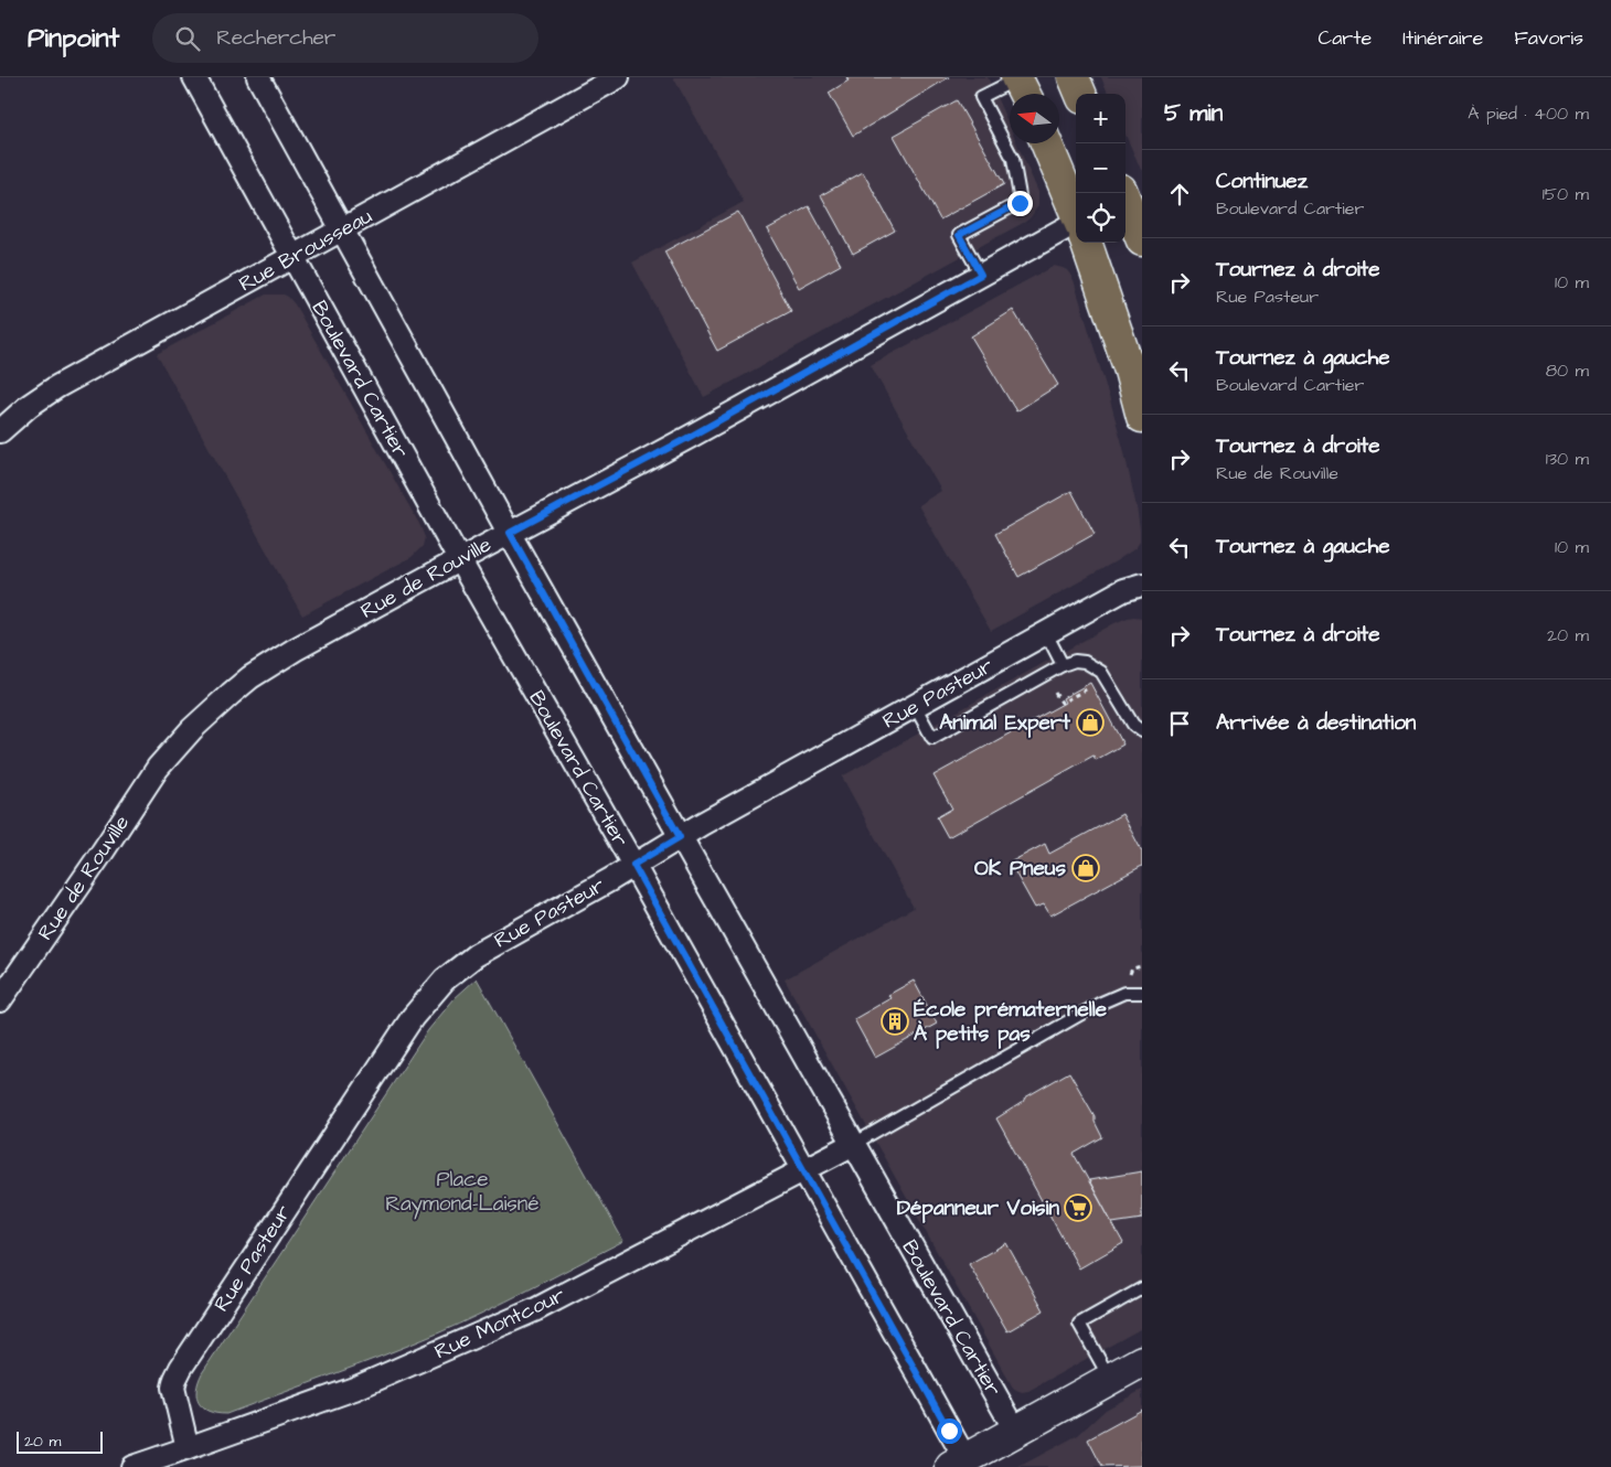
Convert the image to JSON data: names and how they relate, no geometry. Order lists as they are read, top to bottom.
{
  "streets": {
    "street": [
      "Rue Brousseau",
      "Boulevard Cartier",
      "Rue de Rouville",
      "Rue Pasteur",
      "Rue Montcour"
    ]
  },
  "crossings": [
    ["Rue Brousseau", "Boulevard Cartier"],
    ["Boulevard Cartier", "Rue de Rouville"],
    ["Boulevard Cartier", "Rue Pasteur"],
    ["Boulevard Cartier", "Rue Montcour"],
    ["Rue Pasteur", "Rue Montcour"]
  ],
  "parks": ["Place Raymond-Laisné"],
  "places": {
    "shop": ["Animal Expert", "OK Pneus"],
    "building": ["École prématernelle À petits pas"],
    "supermarket": ["Dépanneur Voisin"]
  },
  "scale_bar": "20 m",
  "north": "left",
  "page": {
    "header": "Pinpoint",
    "search": "Rechercher",
    "nav": ["Carte", "Itinéraire", "Favoris"],
    "heading": ["5 min", "À pied · 400 m"],
    "map_buttons": ["+", "−"],
    "list": [
      ["Continuez", "Boulevard Cartier", "150 m"],
      ["Tournez à droite", "Rue Pasteur", "10 m"],
      ["Tournez à gauche", "Boulevard Cartier", "80 m"],
      ["Tournez à droite", "Rue de Rouville", "130 m"],
      ["Tournez à gauche", "10 m"],
      ["Tournez à droite", "20 m"],
      "Arrivée à destination"
    ],
    "scale": "20 m"
  }
}
